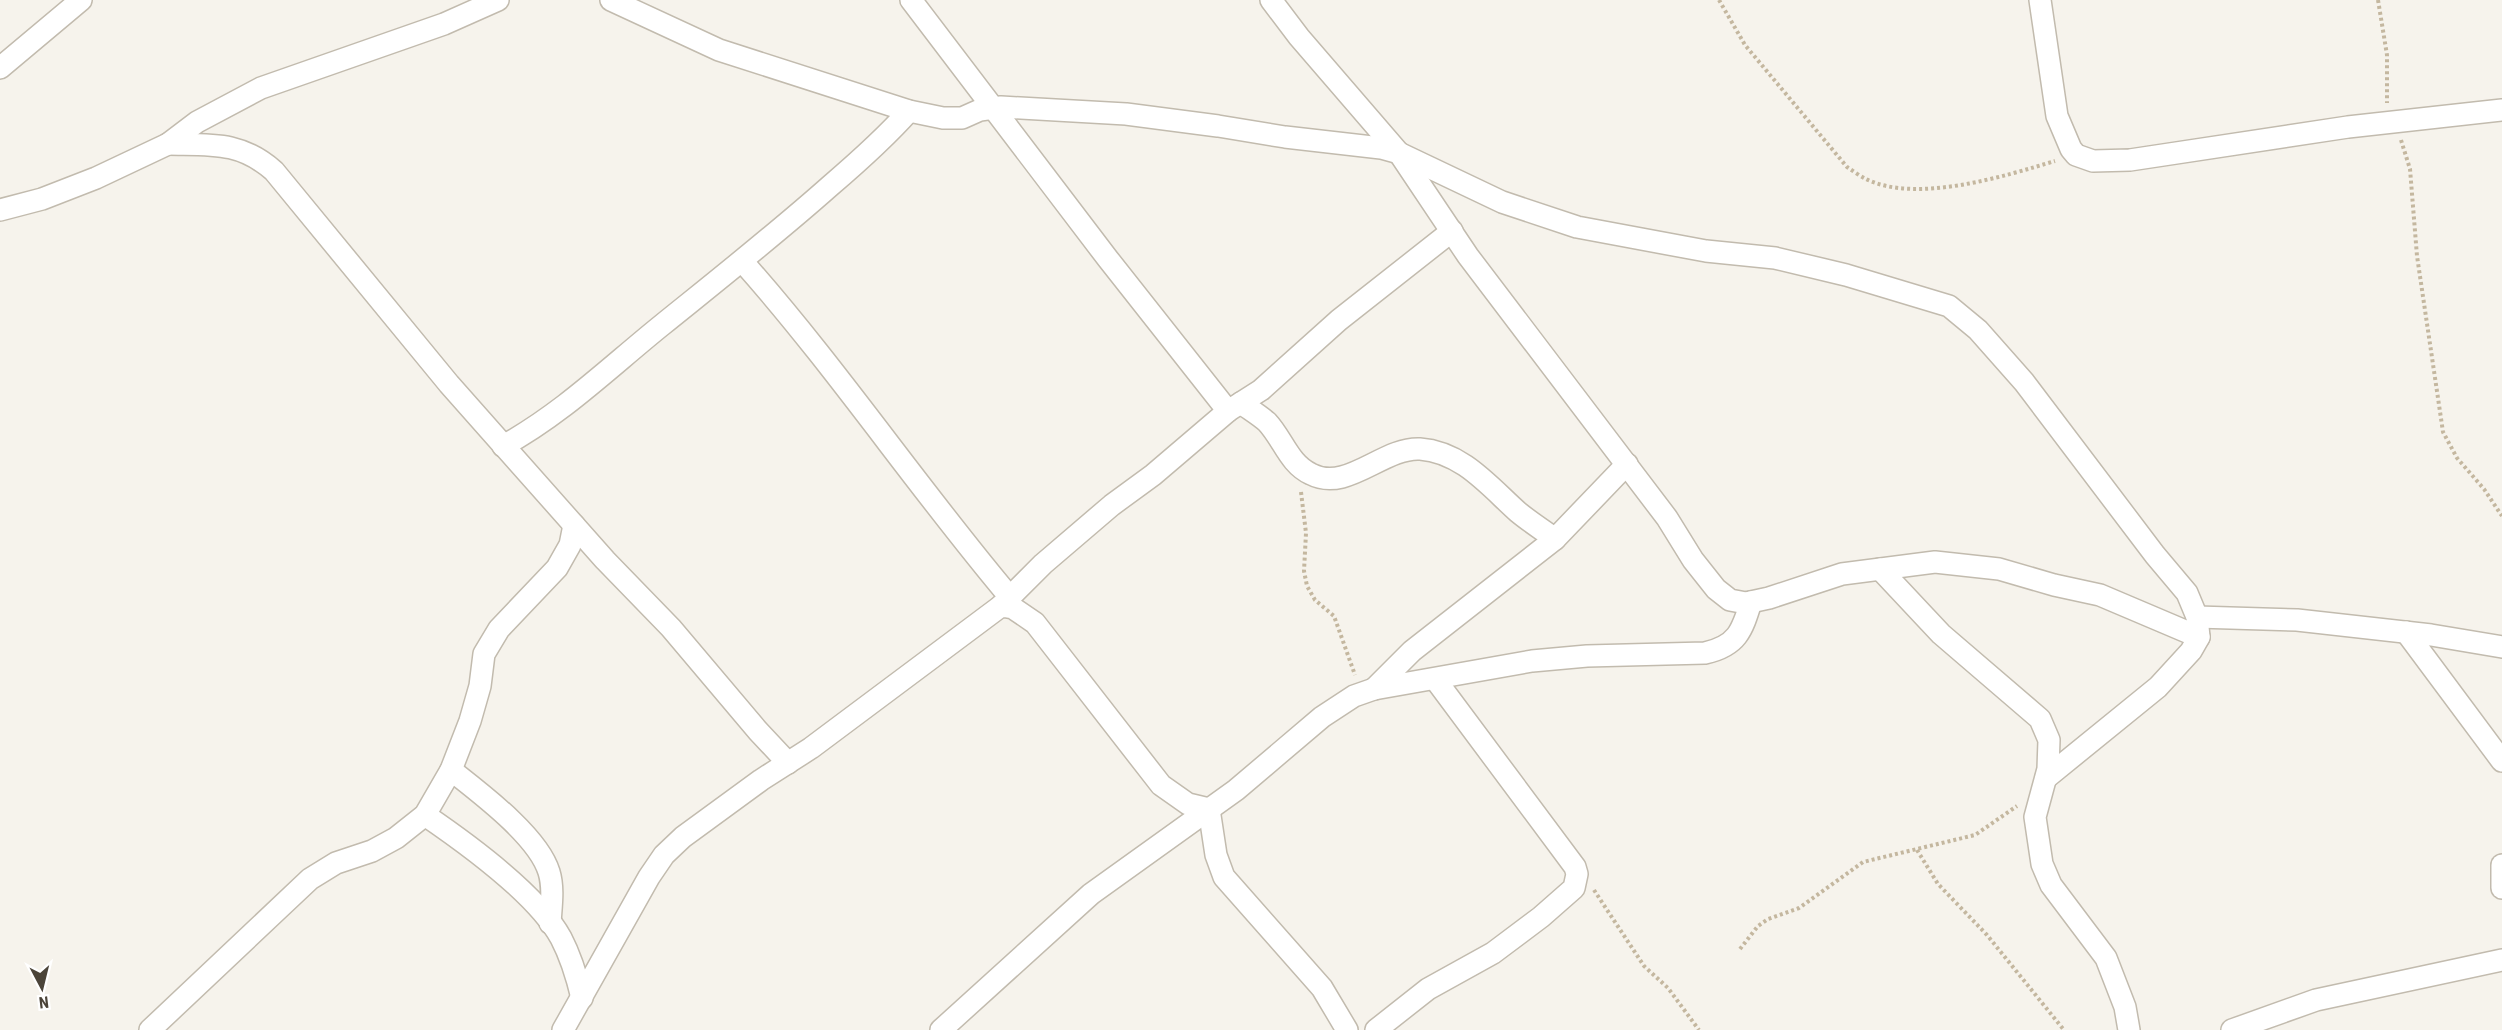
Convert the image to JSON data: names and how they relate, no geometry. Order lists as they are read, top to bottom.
{
  "north": "bottom"
}
